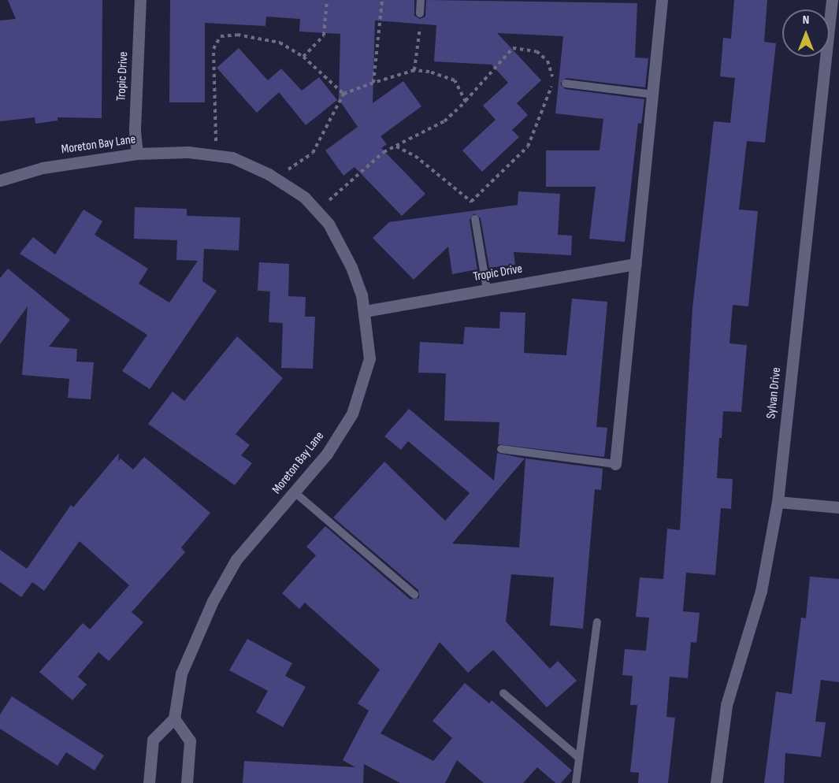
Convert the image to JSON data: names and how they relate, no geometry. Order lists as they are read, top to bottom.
{
  "streets": {
    "street": ["Tropic Drive", "Moreton Bay Lane", "Sylvan Drive"]
  },
  "crossings": [
    ["Tropic Drive", "Moreton Bay Lane"]
  ],
  "north": "top"
}
